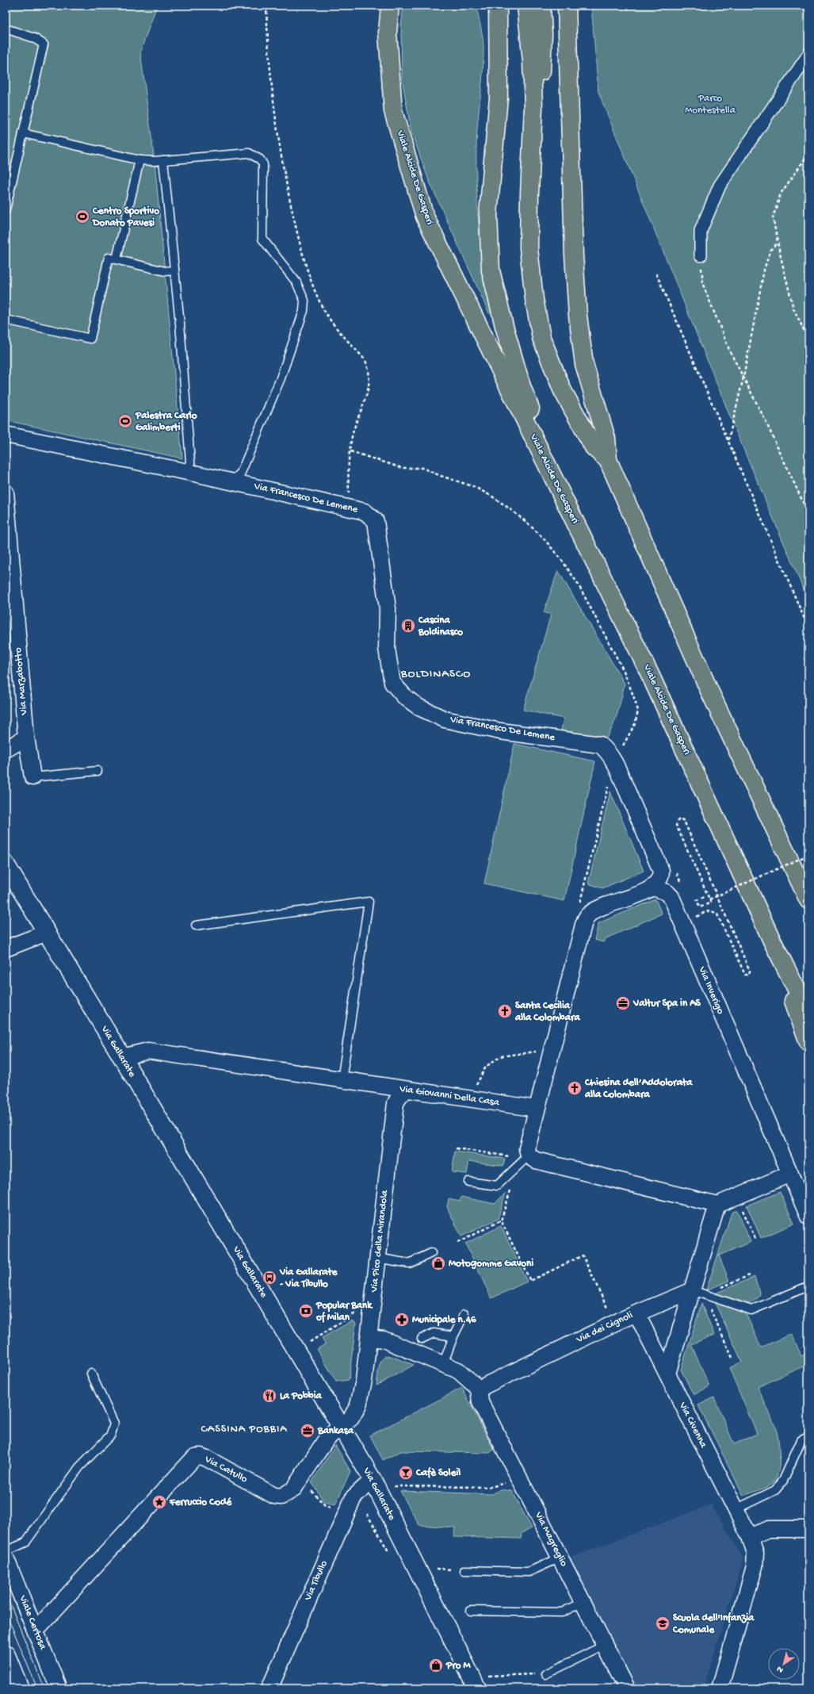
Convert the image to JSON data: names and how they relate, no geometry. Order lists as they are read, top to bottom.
{
  "streets": {
    "highway": ["Viale Alcide De Gasperi"],
    "street": [
      "Via Francesco De Lemene",
      "Via Marzabotto",
      "Via Inverigo",
      "Via Gallarate",
      "Via Giovanni Della Casa",
      "Via Pico della Mirandola",
      "Via dei Cignoli",
      "Via Civenna",
      "Via Catullo",
      "Via Magreglio",
      "Via Tibullo",
      "Viale Certosa"
    ]
  },
  "crossings": [
    ["Via Gallarate", "Via Giovanni Della Casa"],
    ["Via Gallarate", "Via Pico della Mirandola"],
    ["Via Gallarate", "Via Catullo"],
    ["Via Gallarate", "Via Tibullo"],
    ["Via Giovanni Della Casa", "Via Pico della Mirandola"],
    ["Via Pico della Mirandola", "Via Catullo"],
    ["Via dei Cignoli", "Via Civenna"],
    ["Via dei Cignoli", "Via Magreglio"],
    ["Via Catullo", "Viale Certosa"]
  ],
  "districts": ["BOLDINASCO", "CASSINA POBBIA"],
  "parks": ["Parco Montestella"],
  "places": {
    "sports": ["Centro Sportivo Donato Pavesi", "Palestra Carlo Galimberti"],
    "building": ["Cascina Boldinasco"],
    "office": ["Valtur Spa in AS", "Bankasa"],
    "church": ["Santa Cecilia alla Colombara", "Chiesina dell’Addolorata alla Colombara"],
    "shop": ["Motogomme Gavoni", "Pro M"],
    "bus stop": ["Via Gallarate - Via Tibullo"],
    "bank": ["Popular Bank of Milan"],
    "pharmacy": ["Municipale n.46"],
    "restaurant": ["La Pobbia"],
    "bar": ["Cafè Soleil"],
    "place": ["Ferruccio Codé"],
    "school or university": ["Scuola dell'Infanzia Comunale"]
  },
  "north": "bottom left"
}
